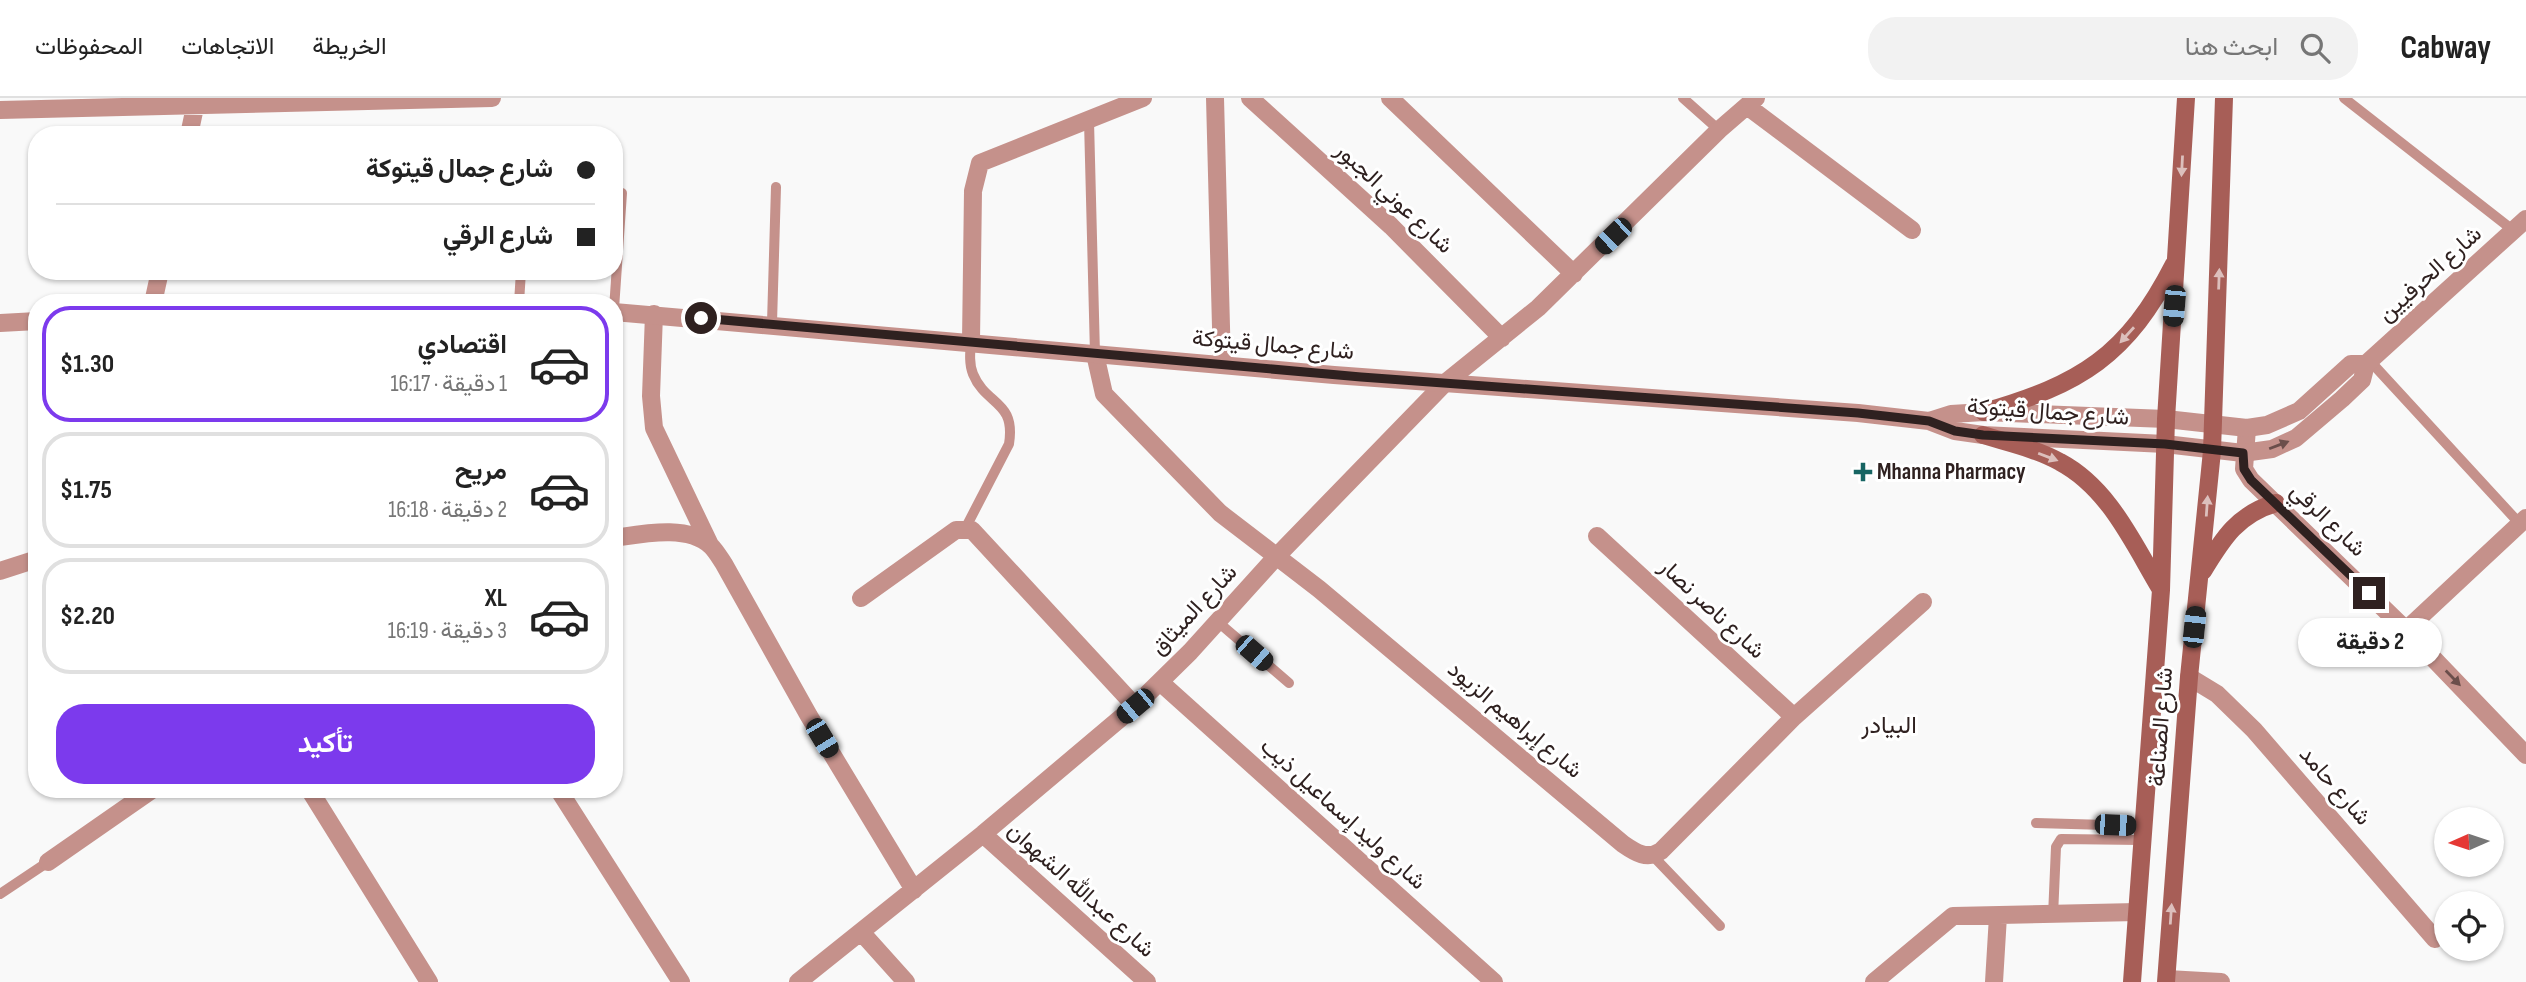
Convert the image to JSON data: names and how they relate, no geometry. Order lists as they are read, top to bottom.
{
  "streets": {
    "main road": ["شارع الصناعة"],
    "street": [
      "شارع عوني الجبور",
      "شارع الحرفيين",
      "شارع جمال قيتوكة",
      "شارع الرقي",
      "شارع ناصر نصار",
      "شارع الميثاق",
      "شارع إبراهيم الزيود",
      "شارع حامد",
      "شارع وليد إسماعيل ذيب",
      "شارع عبدالله الشهوان"
    ]
  },
  "crossings": [
    ["شارع عوني الجبور", "شارع الميثاق"],
    ["شارع الحرفيين", "شارع جمال قيتوكة"],
    ["شارع الحرفيين", "شارع الرقي"],
    ["شارع الحرفيين", "شارع الصناعة"],
    ["شارع جمال قيتوكة", "شارع الميثاق"],
    ["شارع جمال قيتوكة", "شارع إبراهيم الزيود"],
    ["شارع جمال قيتوكة", "شارع الصناعة"],
    ["شارع الميثاق", "شارع إبراهيم الزيود"],
    ["شارع الميثاق", "شارع وليد إسماعيل ذيب"],
    ["شارع الميثاق", "شارع عبدالله الشهوان"],
    ["شارع الصناعة", "شارع حامد"]
  ],
  "one_way": ["شارع الرقي"],
  "districts": ["البيادر"],
  "places": {
    "health": ["Mhanna Pharmacy"]
  },
  "north": "left",
  "page": {
    "header": "Cabway",
    "search": "ابحث هنا",
    "nav": ["الخريطة", "الاتجاهات", "المحفوظات"],
    "banner": ["شارع جمال قيتوكة", "شارع الرقي"],
    "list": [
      {
        "name": "اقتصادي",
        "note": "1 دقيقة · 16:17",
        "value": "$1.30"
      },
      {
        "name": "مريح",
        "note": "2 دقيقة · 16:18",
        "value": "$1.75"
      },
      {
        "name": "XL",
        "note": "3 دقيقة · 16:19",
        "value": "$2.20"
      }
    ],
    "bubble": "2 دقيقة",
    "buttons": "تأكيد"
  }
}
